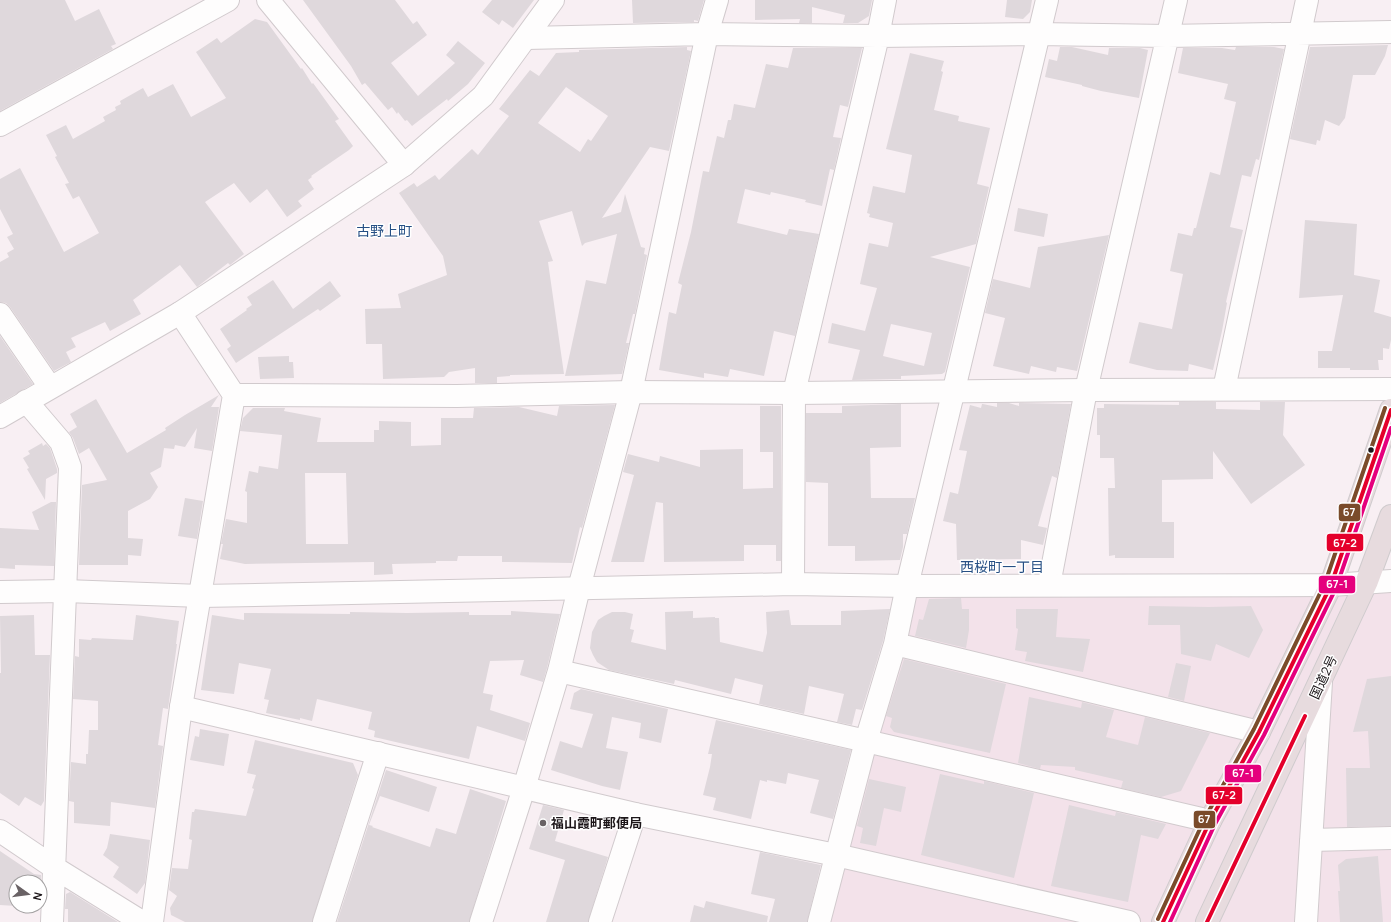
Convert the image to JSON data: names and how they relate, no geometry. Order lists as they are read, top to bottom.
{
  "streets": {
    "highway": ["国道2号"]
  },
  "districts": ["古野上町", "西桜町一丁目"],
  "places": ["福山霞町郵便局"],
  "lines": ["transit line 67", "transit line 67-2", "transit line 67-1"],
  "north": "right"
}
